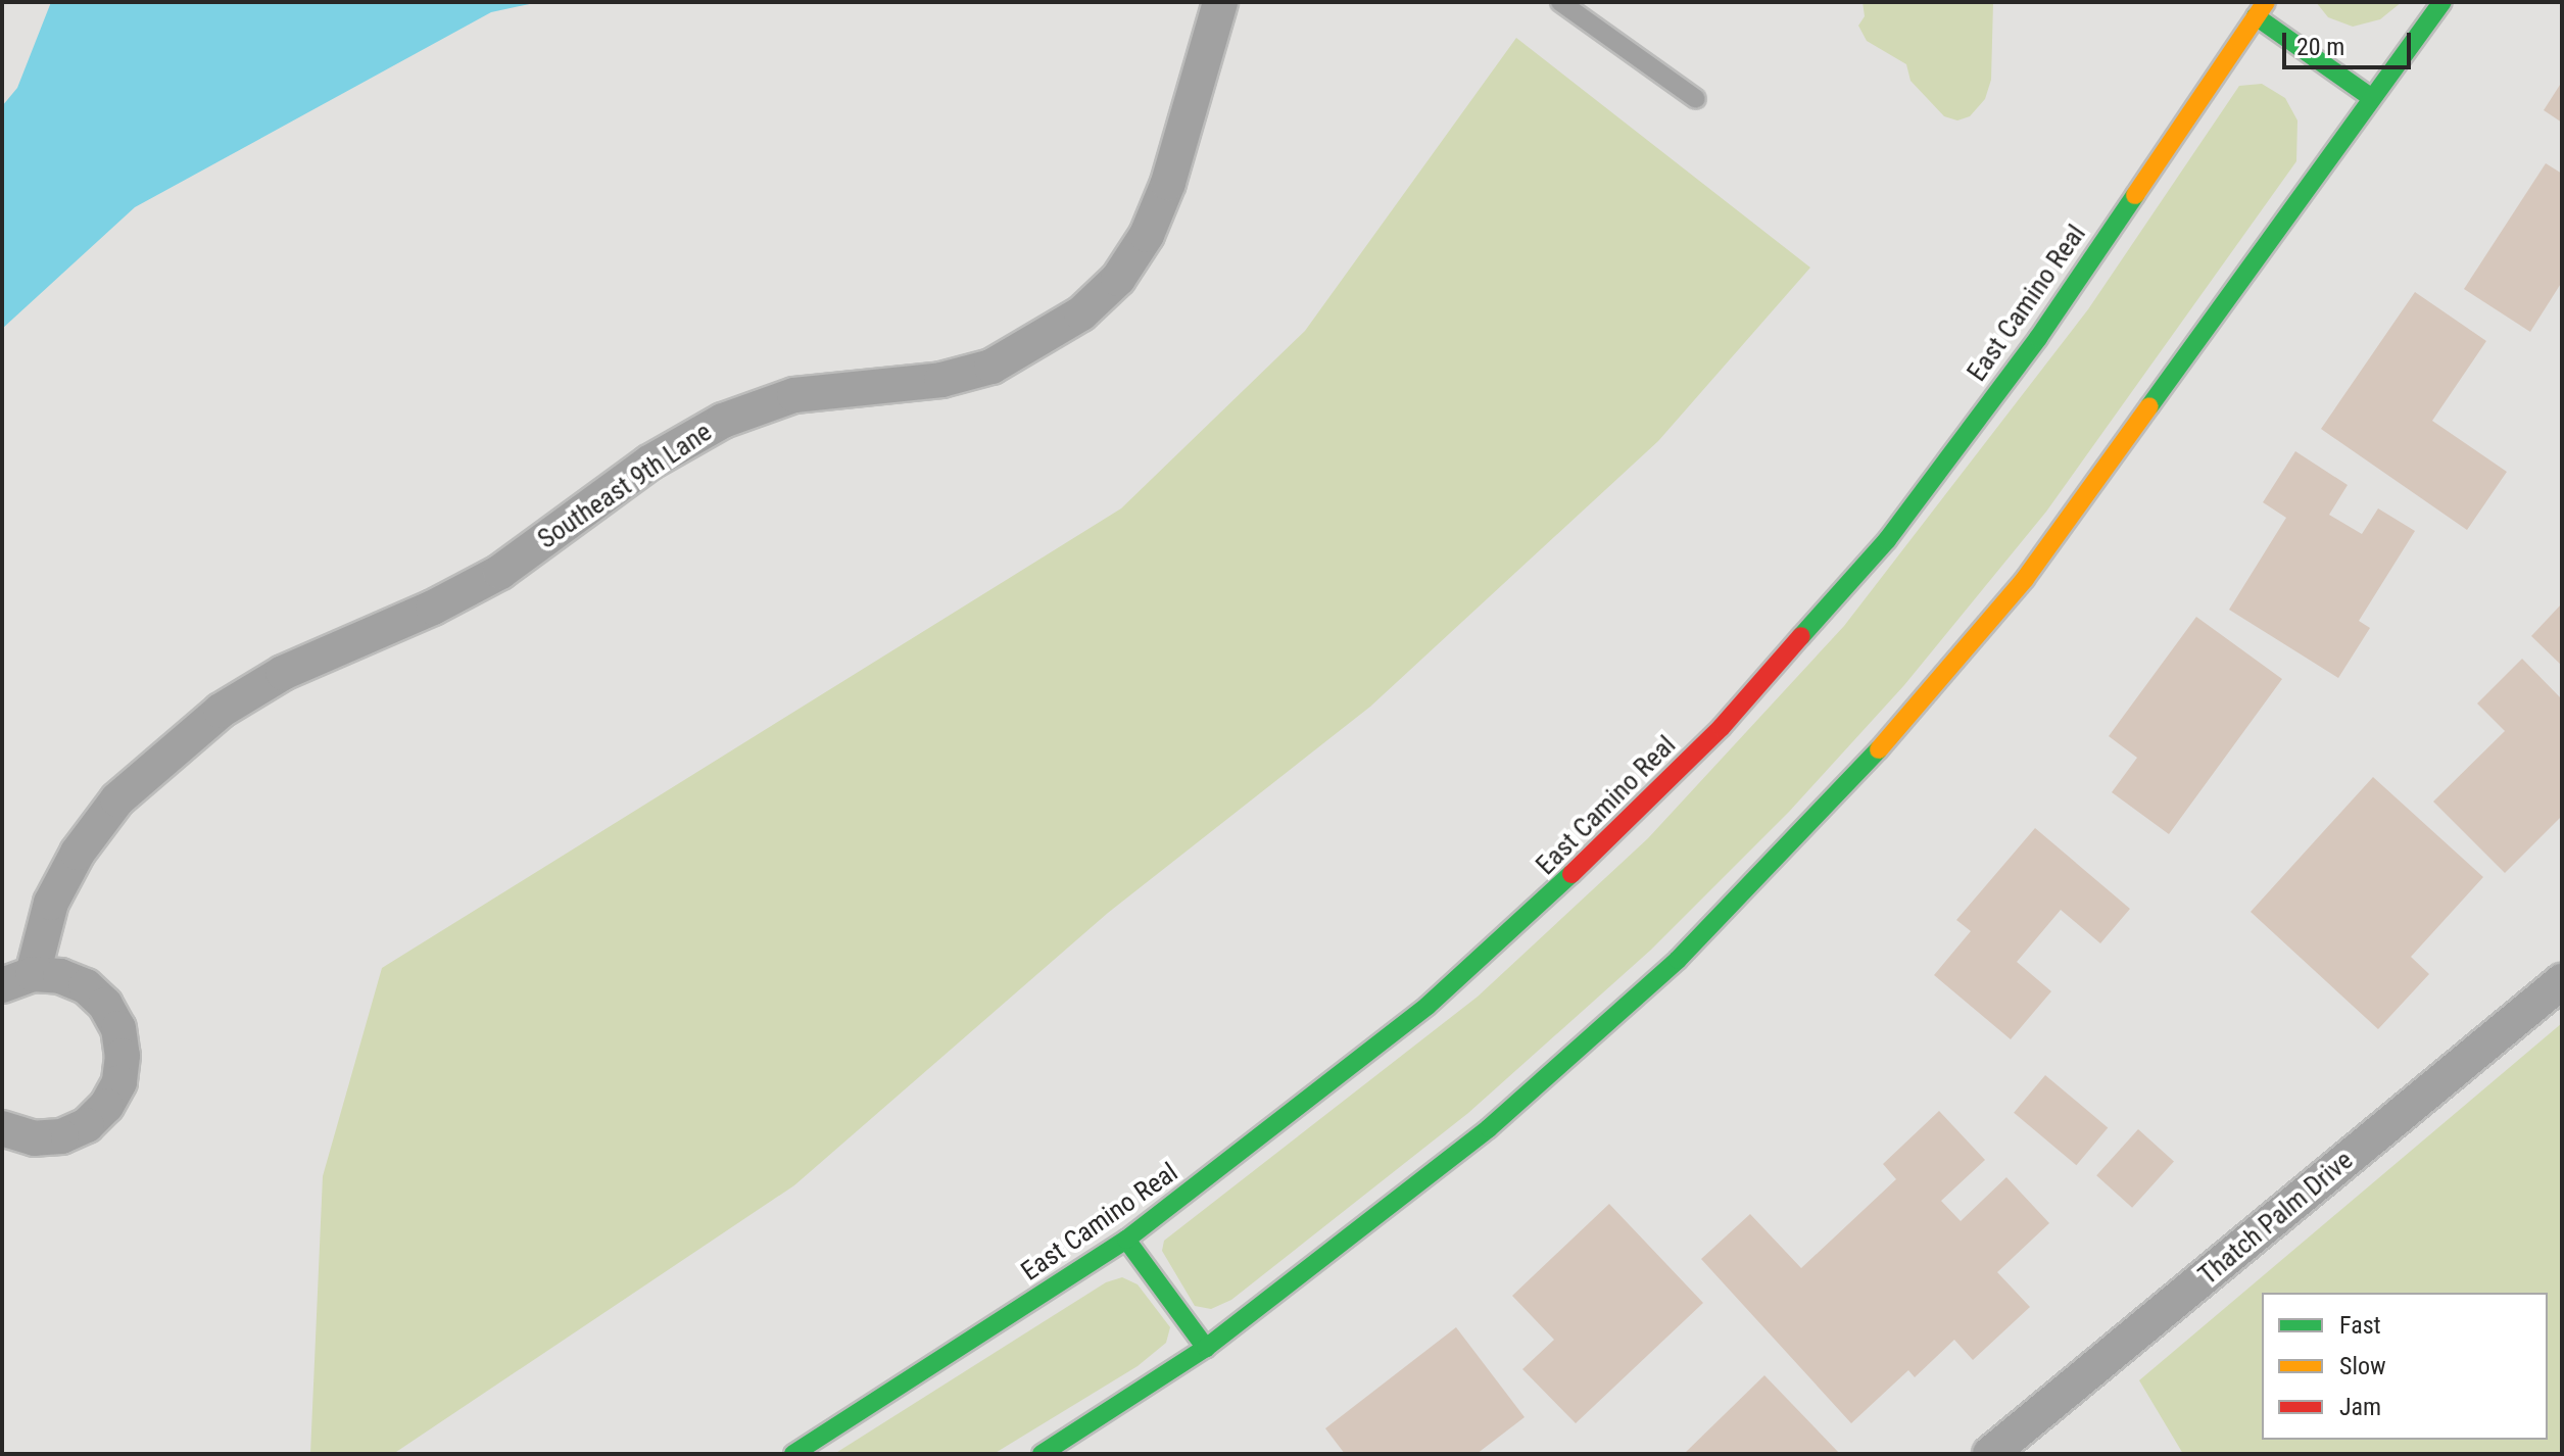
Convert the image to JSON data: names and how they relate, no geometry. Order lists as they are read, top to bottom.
{
  "streets": {
    "street": ["East Camino Real", "Southeast 9th Lane", "Thatch Palm Drive"]
  },
  "legend": ["Fast", "Slow", "Jam"],
  "scale_bar": "20 m"
}
